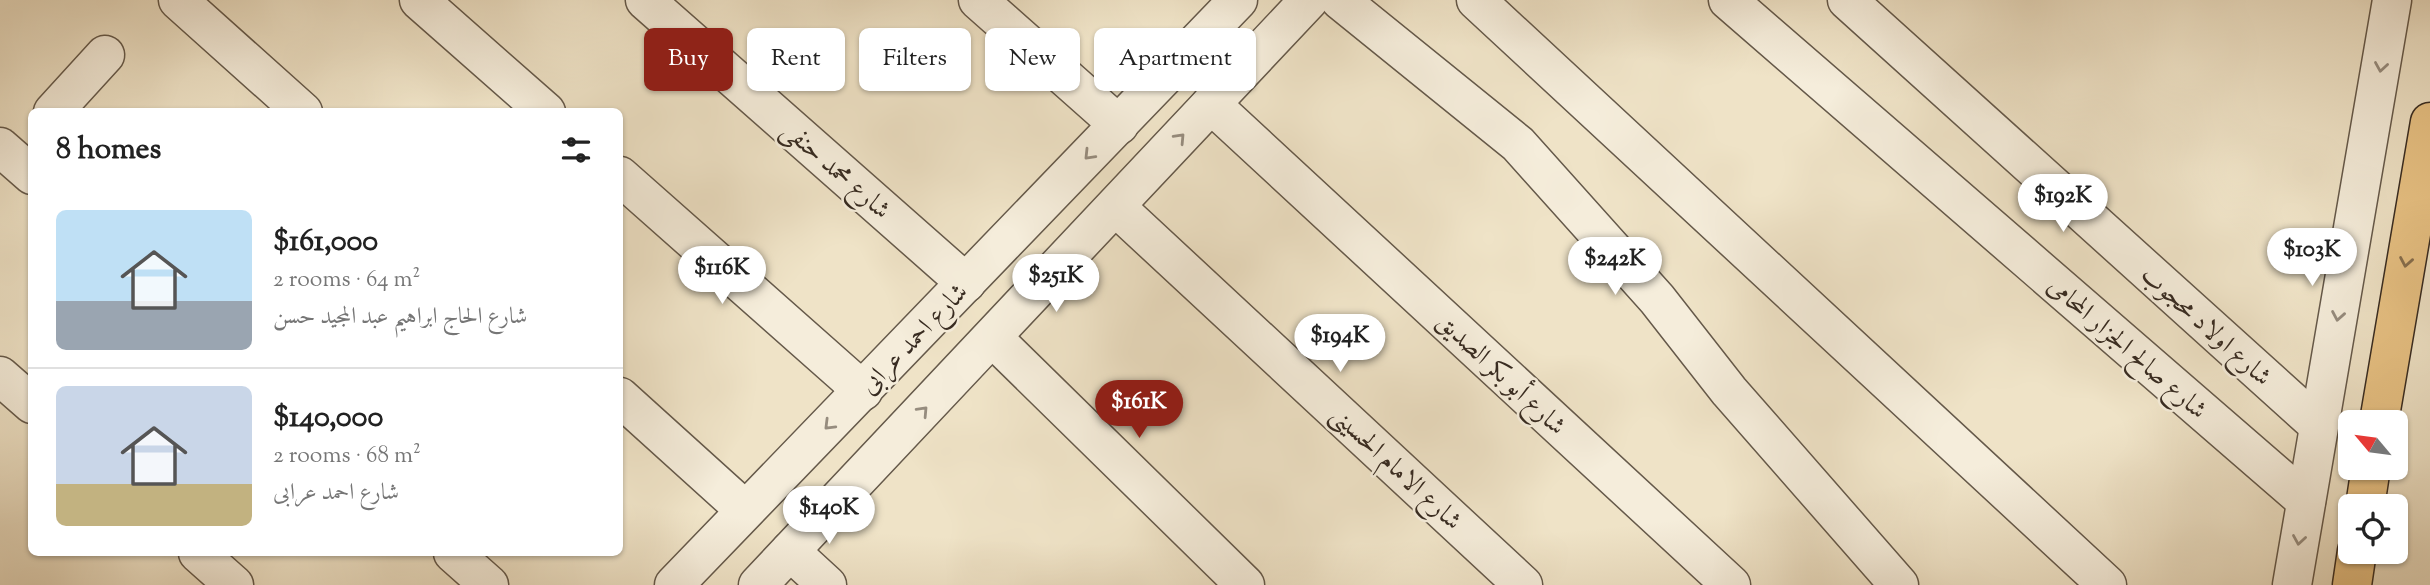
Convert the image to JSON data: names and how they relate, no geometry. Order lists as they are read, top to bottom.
{
  "streets": {
    "street": [
      "شارع محمد حنفى",
      "شارع اولاد محجوب",
      "شارع احمد عرابى",
      "شارع صالح الجزار المحامى",
      "شارع أبو بكر الصديق",
      "شارع الامام الحسينى"
    ]
  },
  "crossings": [
    ["شارع محمد حنفى", "شارع احمد عرابى"]
  ],
  "north": "top left",
  "page": {
    "chip": [
      "Buy",
      "Rent",
      "Filters",
      "New",
      "Apartment"
    ],
    "heading": "8 homes",
    "price": [
      "$192K",
      "$103K",
      "$242K",
      "$116K",
      "$251K",
      "$194K",
      "$161K",
      "$140K"
    ],
    "list": [
      {
        "name": "$161,000",
        "note": "2 rooms · 64 m² · شارع الحاج ابراهيم عبد المجيد حسن"
      },
      {
        "name": "$140,000",
        "note": "2 rooms · 68 m² · شارع احمد عرابى"
      }
    ]
  }
}
